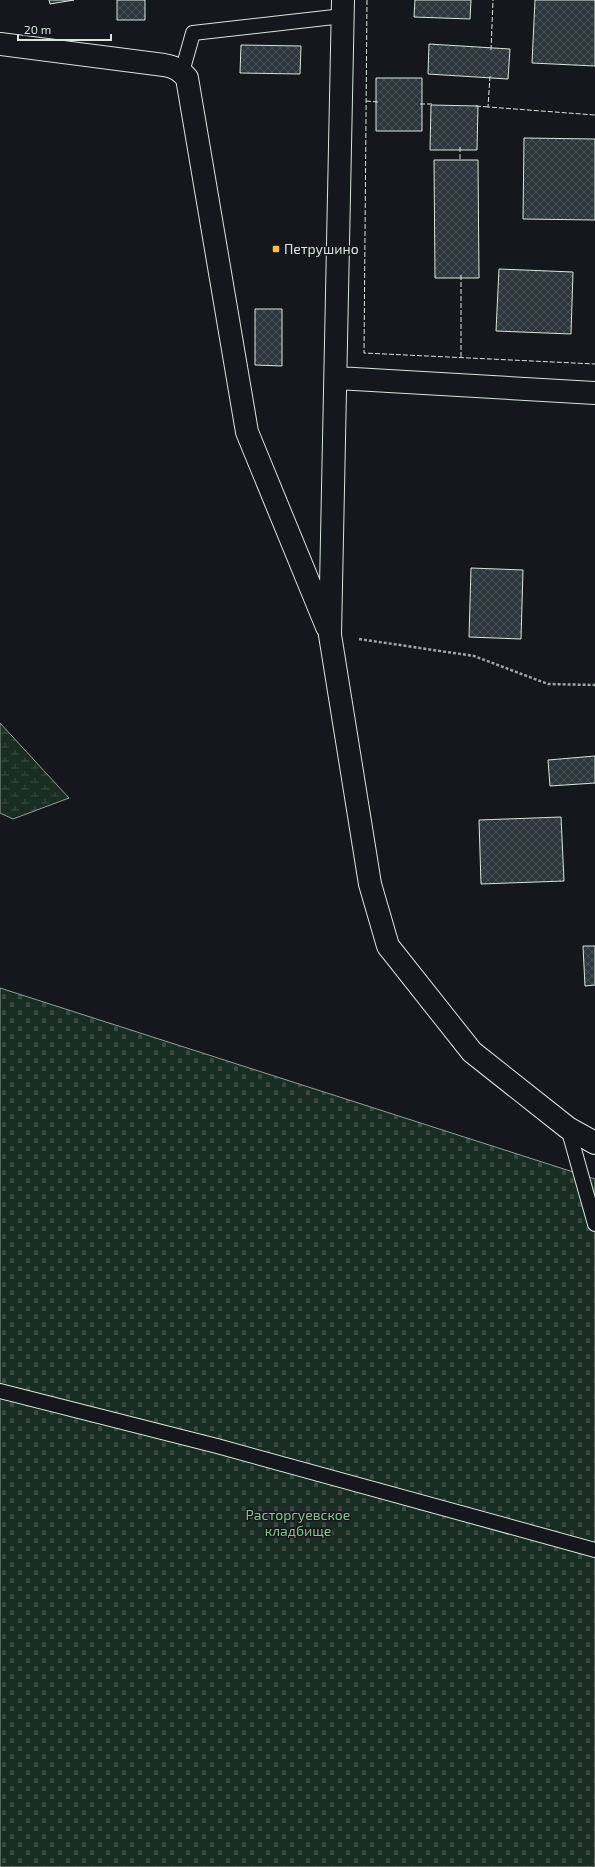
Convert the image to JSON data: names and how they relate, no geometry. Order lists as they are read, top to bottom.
{
  "parks": ["Расторгуевское кладбище"],
  "places": {
    "transit": ["Петрушино"]
  },
  "scale_bar": "20 m"
}
